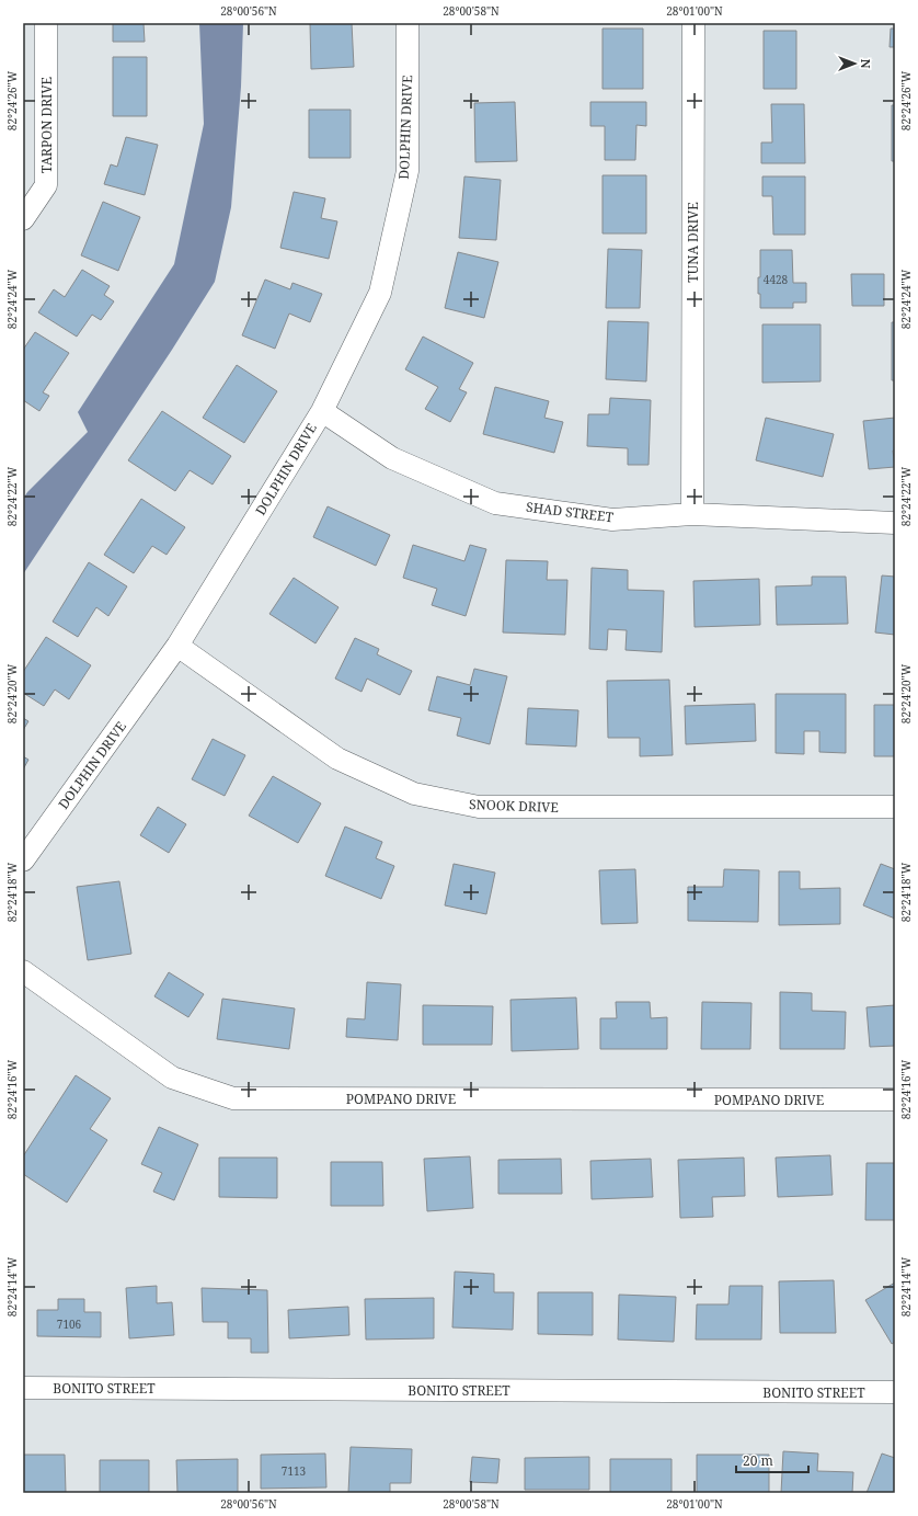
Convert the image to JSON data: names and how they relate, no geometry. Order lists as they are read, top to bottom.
{
  "streets": {
    "street": [
      "TARPON DRIVE",
      "DOLPHIN DRIVE",
      "TUNA DRIVE",
      "SHAD STREET",
      "SNOOK DRIVE",
      "POMPANO DRIVE",
      "BONITO STREET"
    ]
  },
  "crossings": [
    ["DOLPHIN DRIVE", "SHAD STREET"],
    ["DOLPHIN DRIVE", "SNOOK DRIVE"],
    ["TUNA DRIVE", "SHAD STREET"]
  ],
  "house_numbers": ["4428", "7106", "7113"],
  "scale_bar": "20 m",
  "north": "right",
  "coordinates": [
    "28°00'56\"N",
    "28°00'58\"N",
    "28°01'00\"N",
    "82°24'26\"W",
    "82°24'24\"W",
    "82°24'22\"W",
    "82°24'20\"W",
    "82°24'18\"W",
    "82°24'16\"W",
    "82°24'14\"W"
  ]
}
